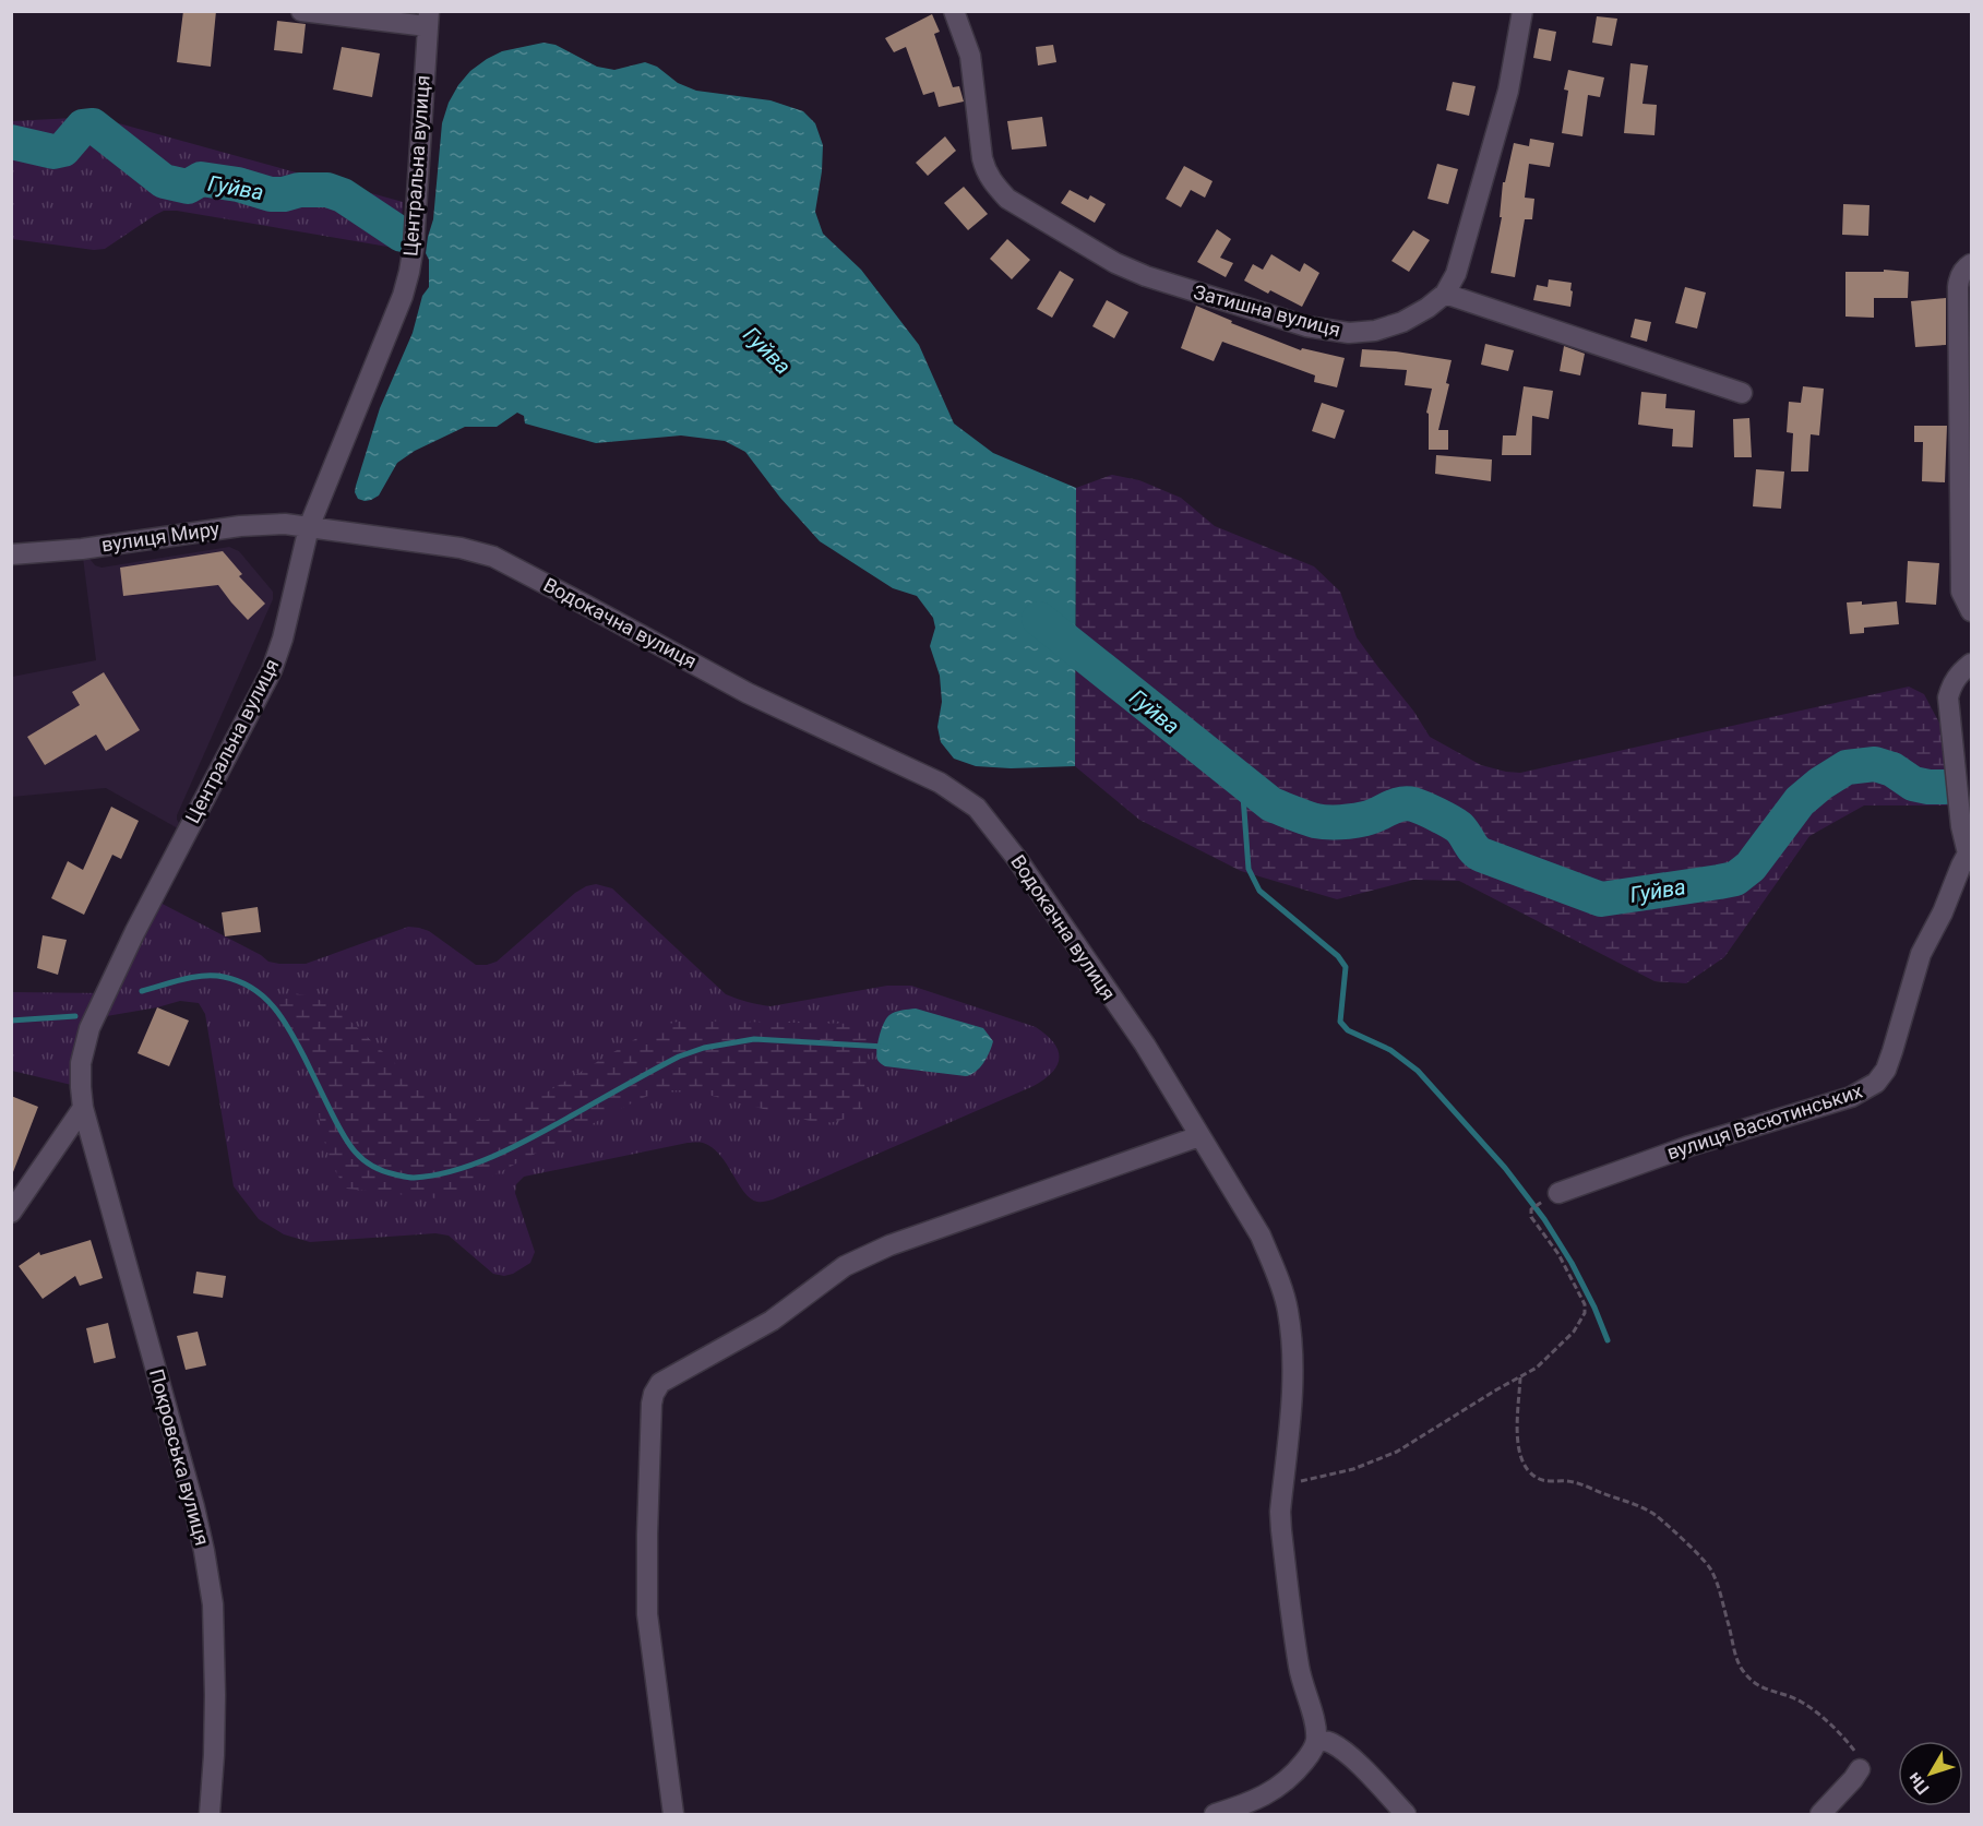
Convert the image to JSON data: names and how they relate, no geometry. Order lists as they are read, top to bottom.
{
  "streets": {
    "street": [
      "Центральна вулиця",
      "Затишна вулиця",
      "вулиця Миру",
      "Водокачна вулиця",
      "вулиця Васютинських",
      "Покровська вулиця"
    ]
  },
  "crossings": [
    ["Центральна вулиця", "вулиця Миру"],
    ["Центральна вулиця", "Водокачна вулиця"],
    ["Центральна вулиця", "Покровська вулиця"],
    ["вулиця Миру", "Водокачна вулиця"]
  ],
  "water": ["Гуйва"],
  "north": "bottom left"
}
